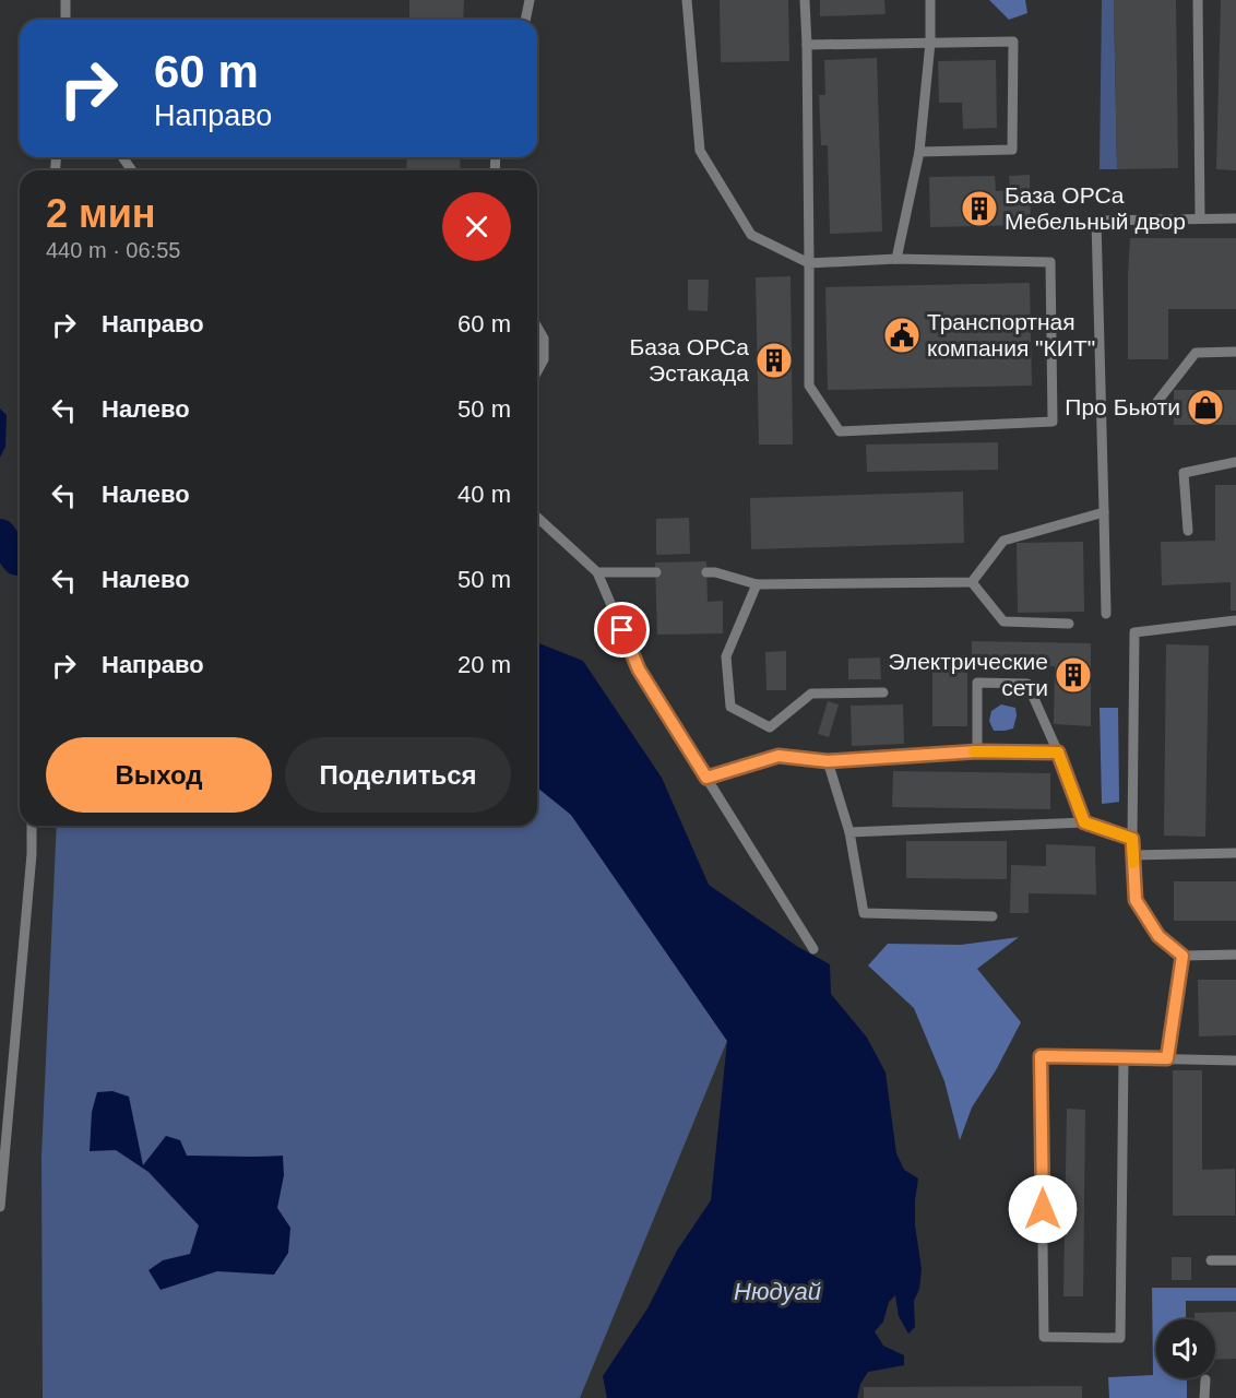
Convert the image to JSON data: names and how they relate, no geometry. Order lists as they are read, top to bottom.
{
  "water": ["Нюдуай"],
  "places": {
    "building": ["База ОРСа Мебельный двор", "База ОРСа Эстакада", "Электрические сети"],
    "public building": ["Транспортная компания \"КИТ\""],
    "shop": ["Про Бьюти"]
  },
  "page": {
    "turn": ["60 m", "Направо"],
    "heading": ["2 мин", "440 m · 06:55"],
    "list": [
      {
        "name": "Направо",
        "value": "60 m"
      },
      {
        "name": "Налево",
        "value": "50 m"
      },
      {
        "name": "Налево",
        "value": "40 m"
      },
      {
        "name": "Налево",
        "value": "50 m"
      },
      {
        "name": "Направо",
        "value": "20 m"
      }
    ],
    "buttons": ["Выход", "Поделиться"]
  }
}
